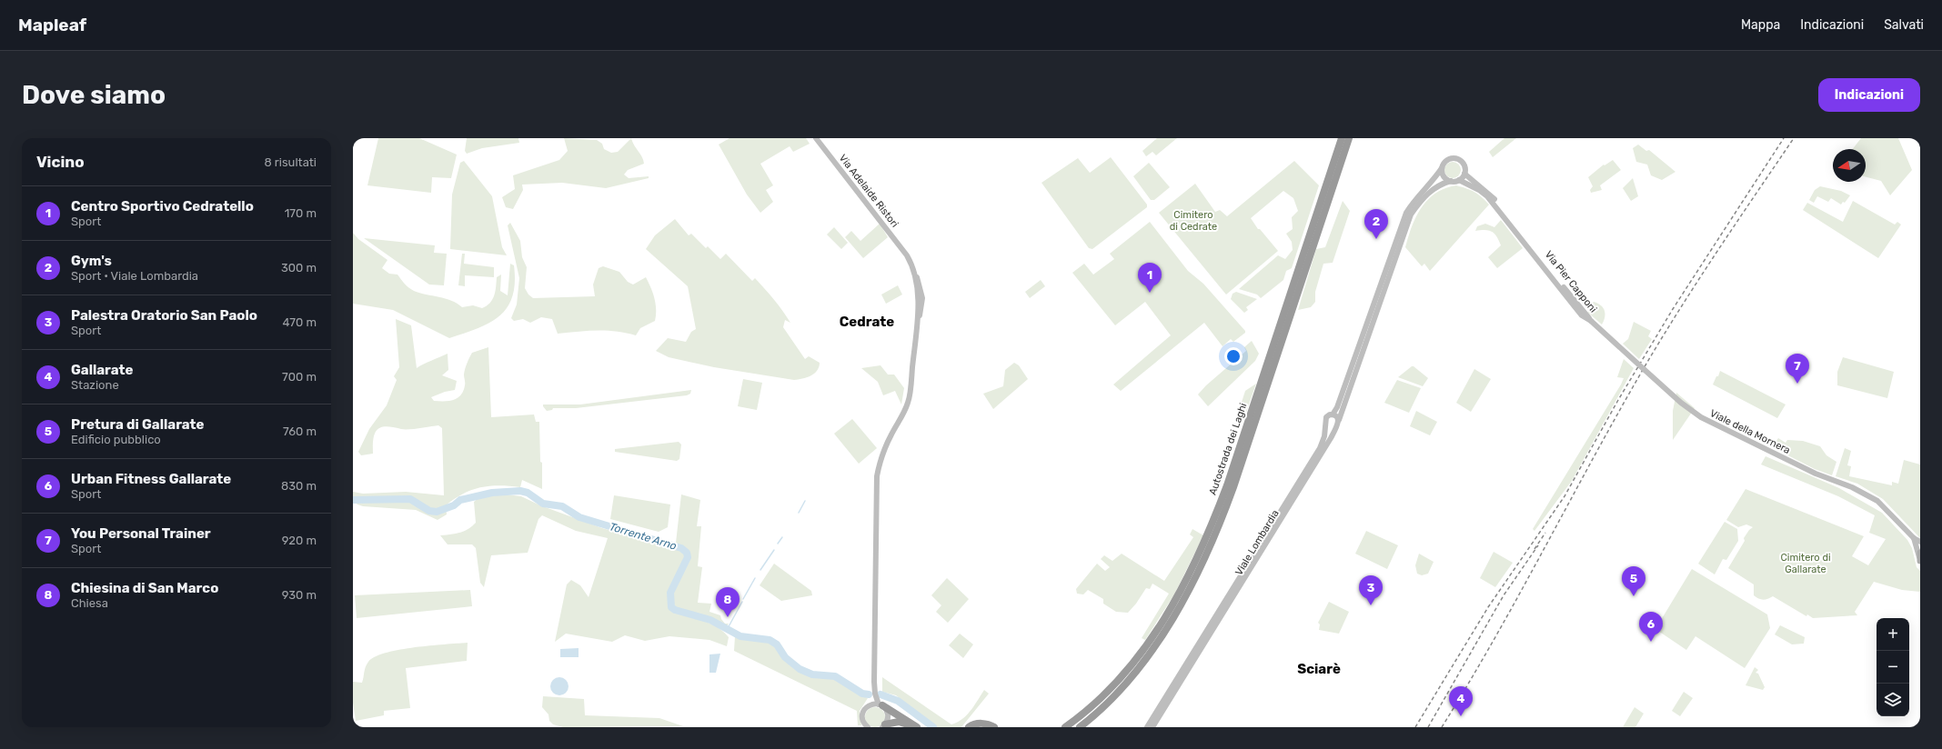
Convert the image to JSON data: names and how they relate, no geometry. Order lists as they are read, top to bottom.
{
  "streets": {
    "highway": ["Autostrada dei Laghi"],
    "main road": [
      "Via Adelaide Ristori",
      "Via Pier Capponi",
      "Viale della Mornera",
      "Viale Lombardia"
    ]
  },
  "crossings": [
    ["Via Pier Capponi", "Viale della Mornera"]
  ],
  "districts": ["Cedrate", "Sciarè"],
  "water": ["Torrente Arno"],
  "parks": ["Cimitero di Cedrate", "Cimitero di Gallarate"],
  "north": "left",
  "page": {
    "header": "Mapleaf",
    "nav": ["Mappa", "Indicazioni", "Salvati"],
    "buttons": "Indicazioni",
    "title": "Dove siamo",
    "heading": ["Vicino", "8 risultati"],
    "list": [
      {
        "mark": "1",
        "name": "Centro Sportivo Cedratello",
        "note": "Sport",
        "value": "170 m"
      },
      {
        "mark": "2",
        "name": "Gym's",
        "note": "Sport · Viale Lombardia",
        "value": "300 m"
      },
      {
        "mark": "3",
        "name": "Palestra Oratorio San Paolo",
        "note": "Sport",
        "value": "470 m"
      },
      {
        "mark": "4",
        "name": "Gallarate",
        "note": "Stazione",
        "value": "700 m"
      },
      {
        "mark": "5",
        "name": "Pretura di Gallarate",
        "note": "Edificio pubblico",
        "value": "760 m"
      },
      {
        "mark": "6",
        "name": "Urban Fitness Gallarate",
        "note": "Sport",
        "value": "830 m"
      },
      {
        "mark": "7",
        "name": "You Personal Trainer",
        "note": "Sport",
        "value": "920 m"
      },
      {
        "mark": "8",
        "name": "Chiesina di San Marco",
        "note": "Chiesa",
        "value": "930 m"
      }
    ],
    "pins": [
      "2",
      "1",
      "7",
      "5",
      "3",
      "8",
      "6",
      "4"
    ],
    "map_buttons": ["+", "−"]
  }
}
